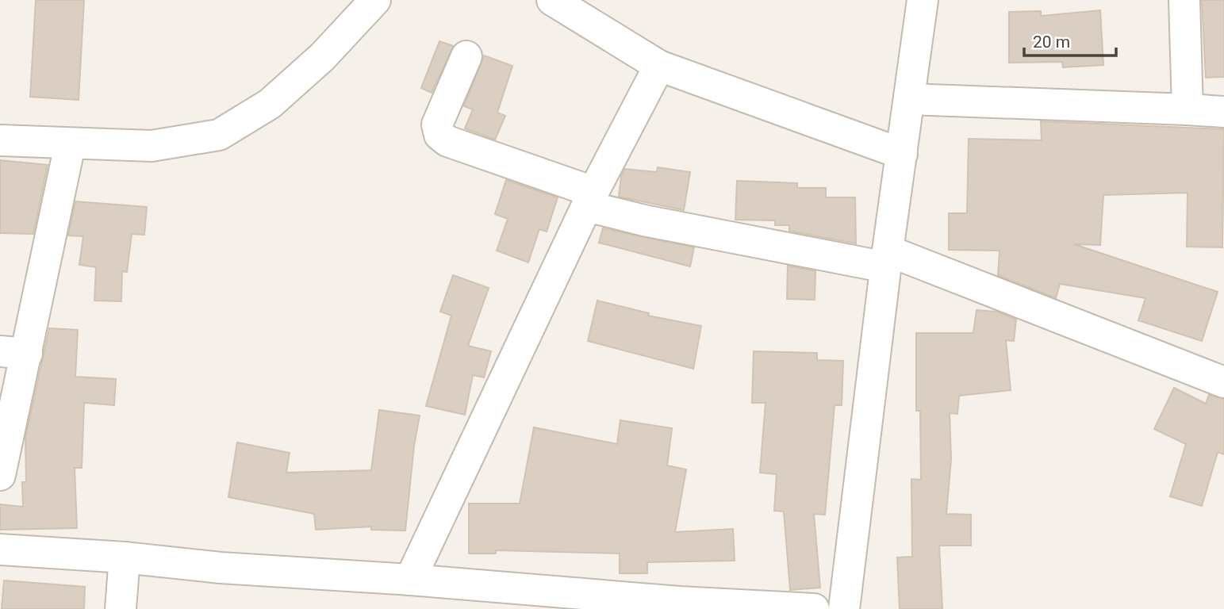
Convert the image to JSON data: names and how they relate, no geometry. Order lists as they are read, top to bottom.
{
  "scale_bar": "20 m"
}
